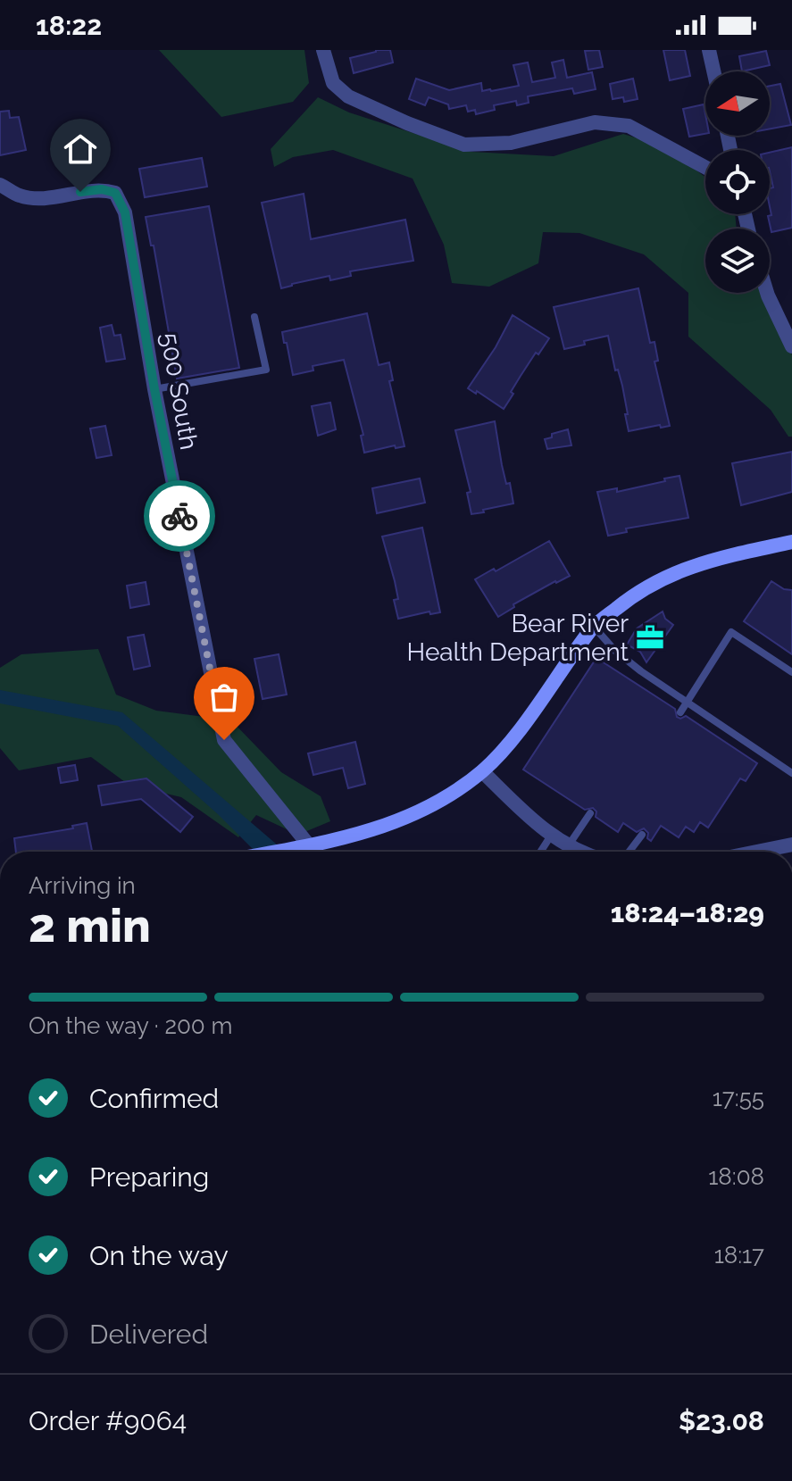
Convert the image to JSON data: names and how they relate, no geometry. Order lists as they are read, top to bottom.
{
  "streets": {
    "street": ["500 South"]
  },
  "places": {
    "office": ["Bear River Health Department"]
  },
  "north": "left",
  "page": {
    "status": "18:22",
    "heading": ["2 min", "Arriving in", "18:24–18:29"],
    "panel": ["Order #9064", "$23.08"],
    "bar": "On the way · 200 m",
    "list": [
      ["Confirmed", "17:55"],
      ["Preparing", "18:08"],
      ["On the way", "18:17"],
      "Delivered"
    ]
  }
}
